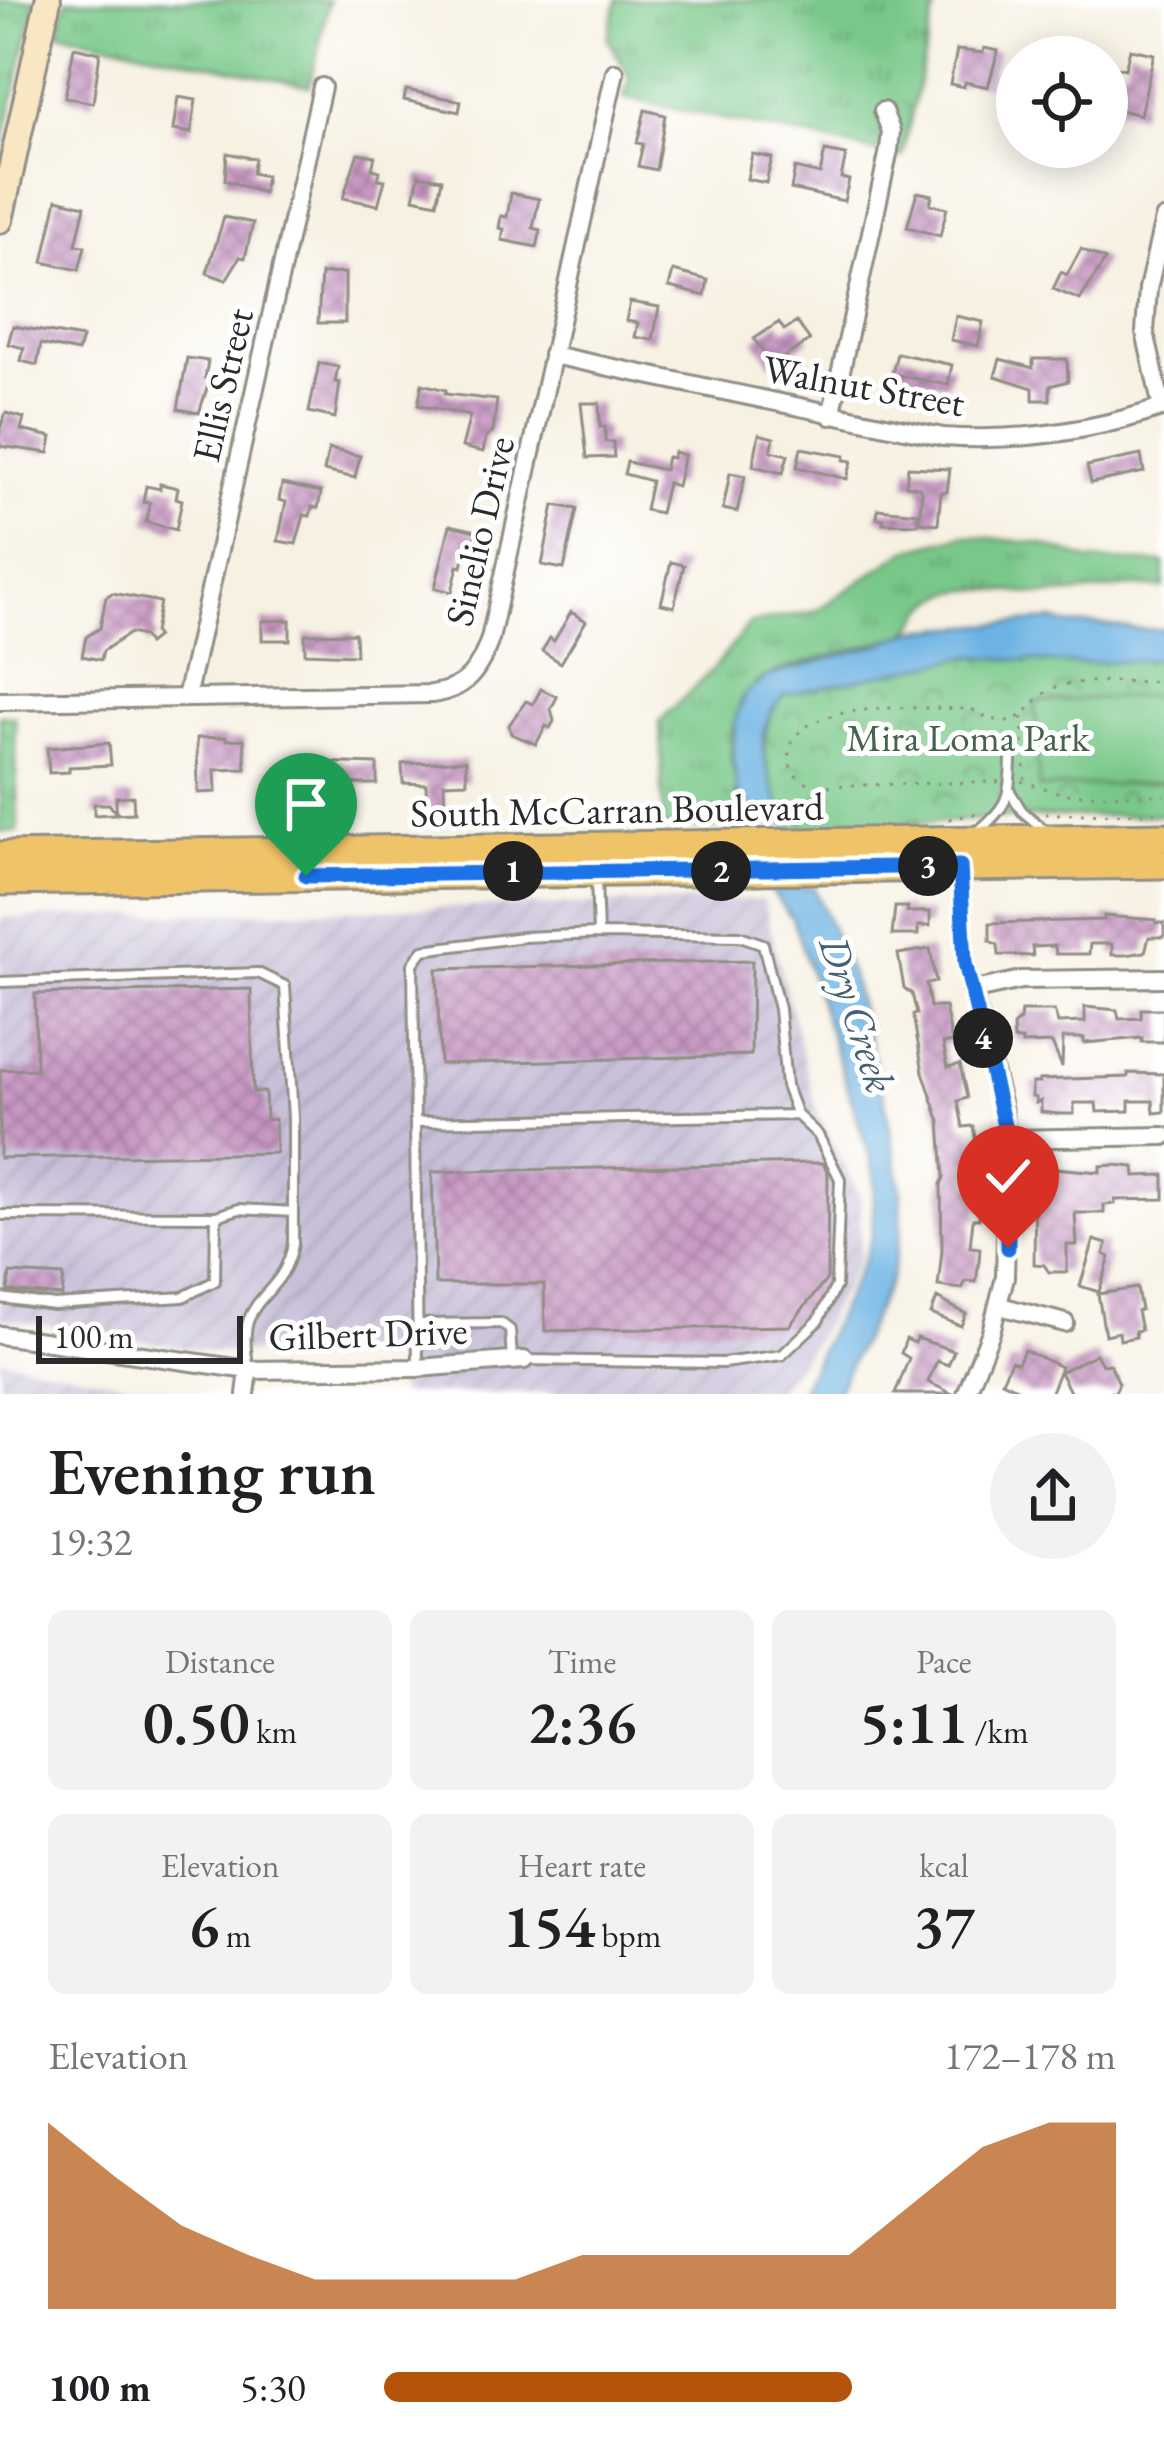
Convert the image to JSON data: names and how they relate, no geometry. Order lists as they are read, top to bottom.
{
  "streets": {
    "main road": ["South McCarran Boulevard"],
    "street": [
      "Ellis Street",
      "Walnut Street",
      "Sinelio Drive",
      "Gilbert Drive"
    ]
  },
  "crossings": [
    ["Ellis Street", "Sinelio Drive"],
    ["Walnut Street", "Sinelio Drive"]
  ],
  "water": ["Dry Creek"],
  "parks": ["Mira Loma Park"],
  "scale_bar": "100 m",
  "page": {
    "pins": [
      "3",
      "1",
      "2",
      "4"
    ],
    "scale": "100 m",
    "heading": ["Evening run", "19:32"],
    "stats": [
      ["Distance", "0.50 km"],
      ["Time", "2:36"],
      ["Pace", "5:11 /km"],
      ["Elevation", "6 m"],
      ["Heart rate", "154 bpm"],
      ["kcal", "37"]
    ],
    "chart": ["Elevation", "172–178 m"],
    "list": [
      {
        "name": "100 m",
        "note": "5:30"
      }
    ]
  }
}
